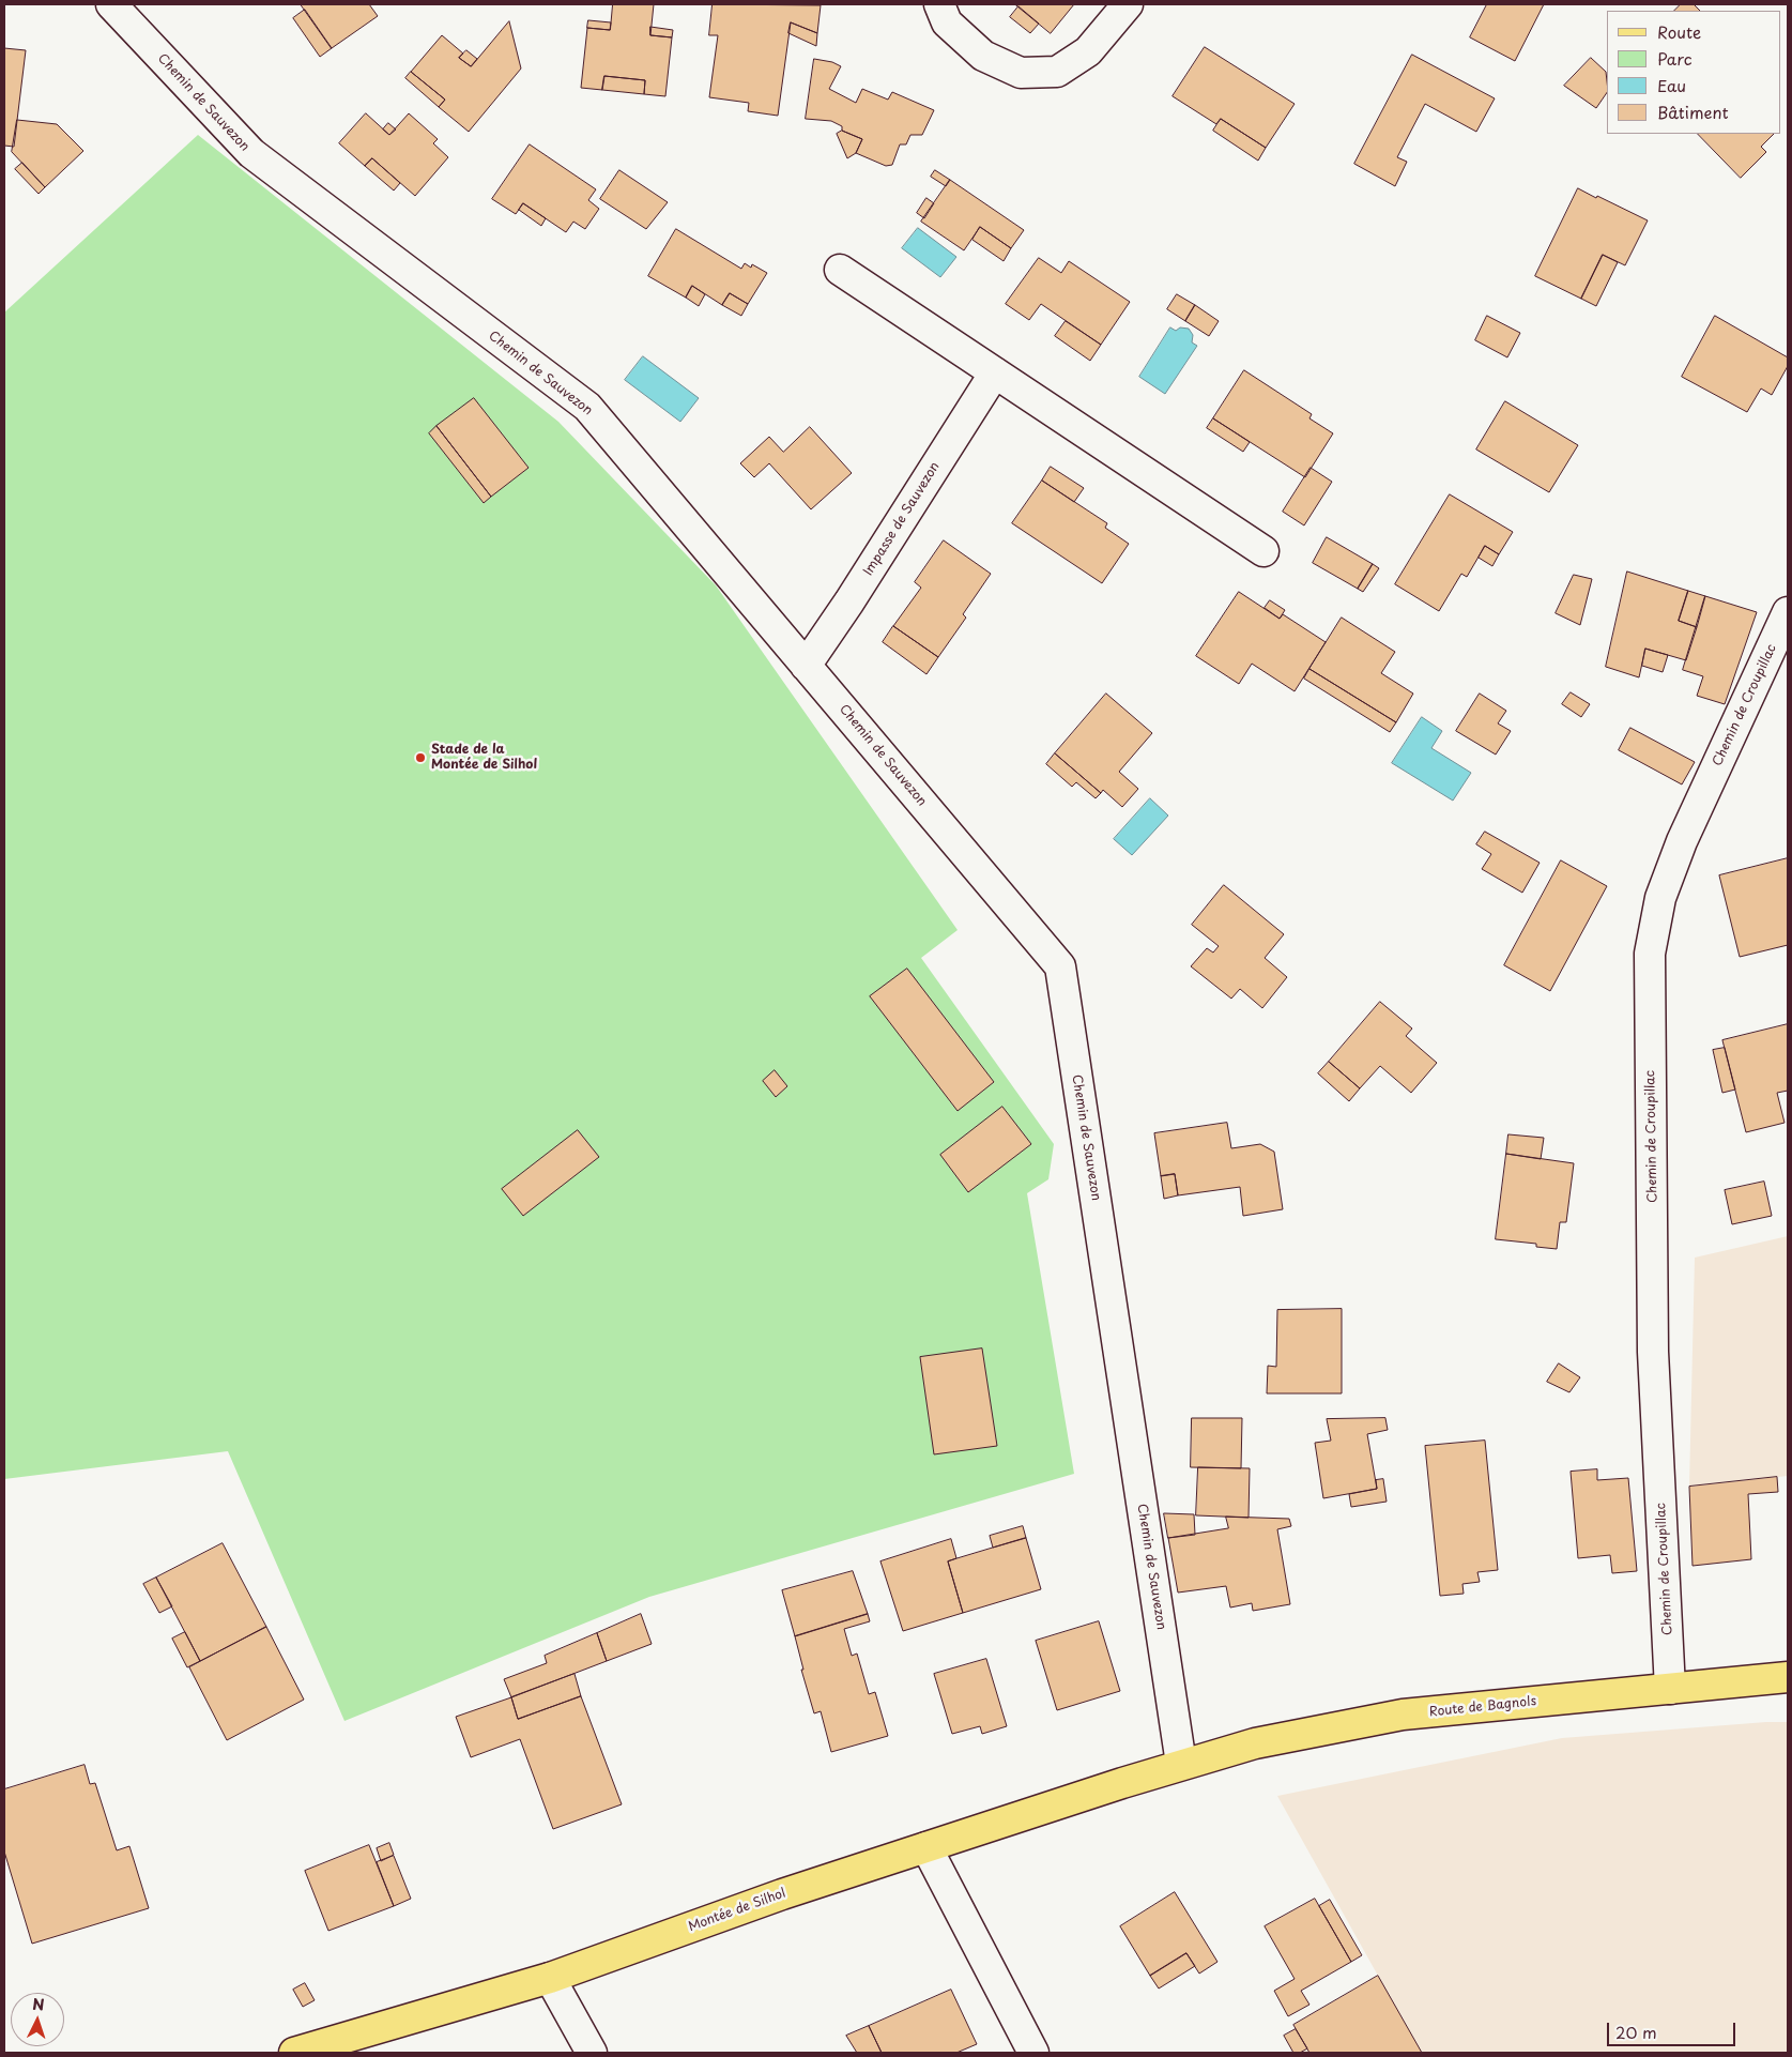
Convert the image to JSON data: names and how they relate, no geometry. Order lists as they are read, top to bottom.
{
  "streets": {
    "main road": ["Route de Bagnols", "Montée de Silhol"],
    "street": ["Chemin de Sauvezon", "Impasse de Sauvezon", "Chemin de Croupillac"]
  },
  "crossings": [
    ["Chemin de Sauvezon", "Impasse de Sauvezon"],
    ["Chemin de Sauvezon", "Route de Bagnols"],
    ["Chemin de Sauvezon", "Montée de Silhol"],
    ["Chemin de Croupillac", "Route de Bagnols"],
    ["Route de Bagnols", "Montée de Silhol"]
  ],
  "places": ["Stade de la Montée de Silhol"],
  "legend": [
    "Route",
    "Parc",
    "Eau",
    "Bâtiment"
  ],
  "scale_bar": "20 m",
  "north": "top"
}
